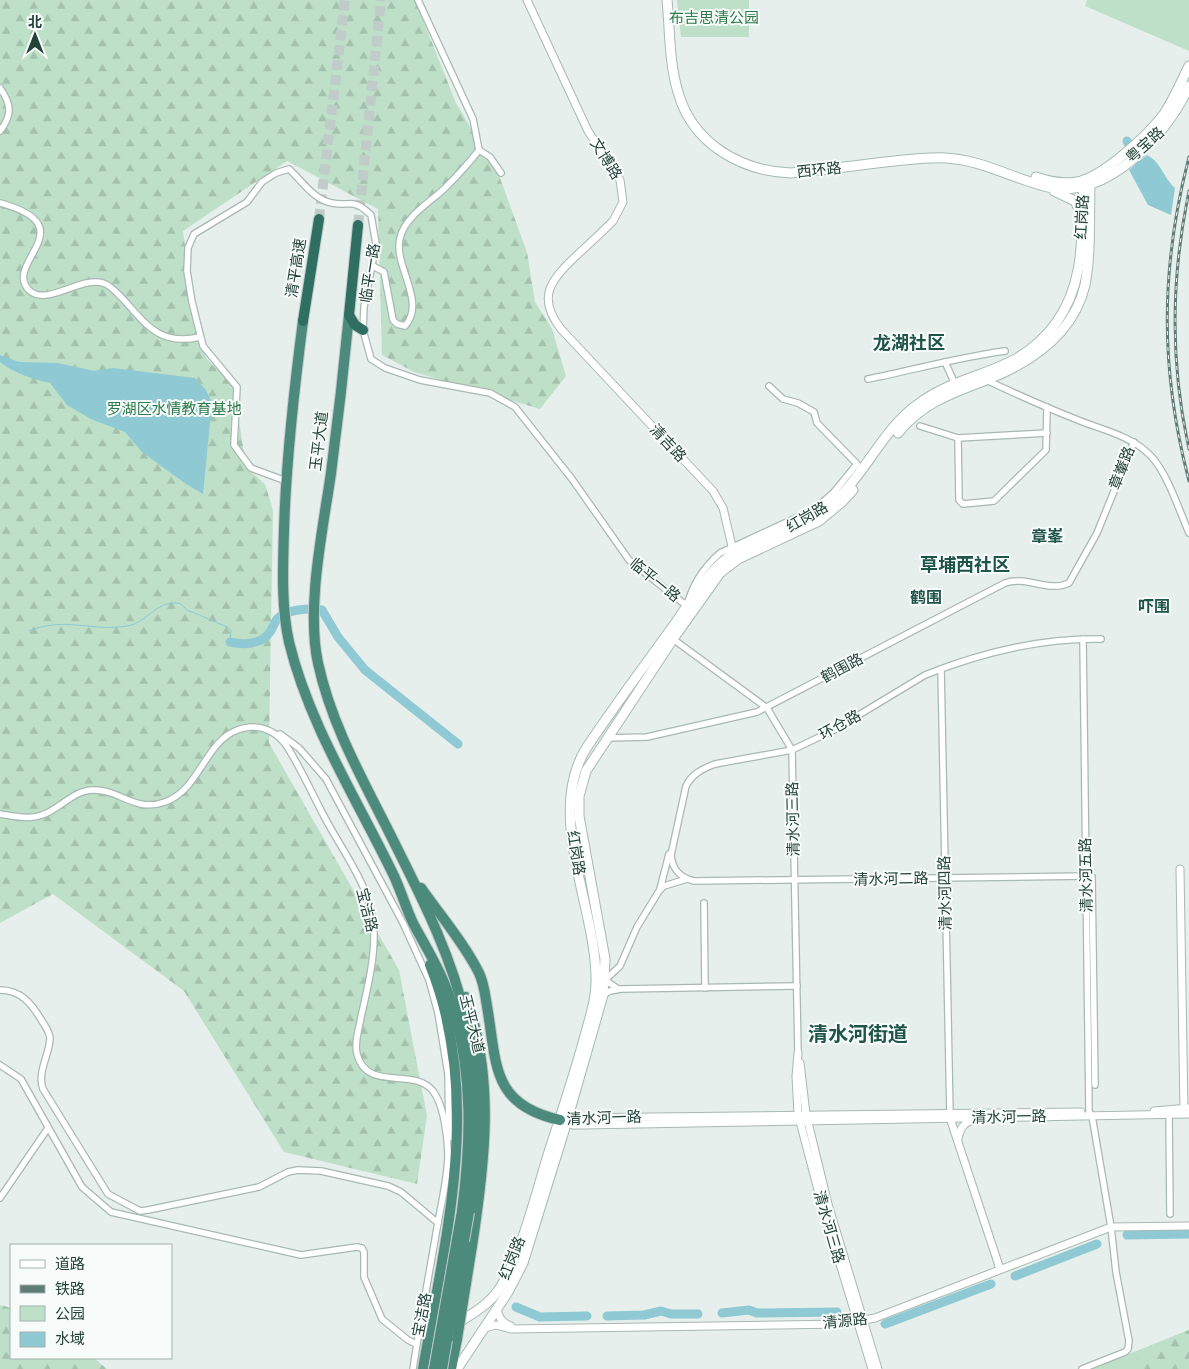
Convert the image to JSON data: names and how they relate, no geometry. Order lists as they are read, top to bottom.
{
  "streets": {
    "highway": ["清平高速", "玉平大道"],
    "main road": ["粤宝路", "西环路", "红岗路"],
    "street": [
      "文博路",
      "临平一路",
      "清吉路",
      "章輋路",
      "鹤围路",
      "环仓路",
      "清水河三路",
      "清水河五路",
      "清水河二路",
      "清水河四路",
      "宝洁路",
      "清水河一路",
      "清源路"
    ]
  },
  "crossings": [
    ["粤宝路", "西环路"],
    ["粤宝路", "红岗路"],
    ["文博路", "清吉路"],
    ["西环路", "红岗路"],
    ["红岗路", "临平一路"],
    ["红岗路", "章輋路"],
    ["红岗路", "鹤围路"],
    ["红岗路", "清水河三路"],
    ["红岗路", "清水河一路"],
    ["红岗路", "清源路"],
    ["清平高速", "玉平大道"],
    ["临平一路", "玉平大道"],
    ["章輋路", "鹤围路"],
    ["鹤围路", "清水河三路"],
    ["环仓路", "清水河三路"],
    ["环仓路", "清水河五路"],
    ["环仓路", "清水河二路"],
    ["环仓路", "清水河四路"],
    ["清水河三路", "清水河二路"],
    ["清水河三路", "清水河一路"],
    ["清水河三路", "清源路"],
    ["清水河五路", "清水河二路"],
    ["清水河五路", "清水河一路"],
    ["清水河五路", "清源路"],
    ["清水河二路", "清水河四路"],
    ["清水河四路", "清水河一路"]
  ],
  "districts": [
    "龙湖社区",
    "章峯",
    "草埔西社区",
    "鹤围",
    "吓围",
    "清水河街道"
  ],
  "parks": ["布吉思清公园", "罗湖区水情教育基地"],
  "legend": [
    "道路",
    "铁路",
    "公园",
    "水域"
  ],
  "north": "top"
}
